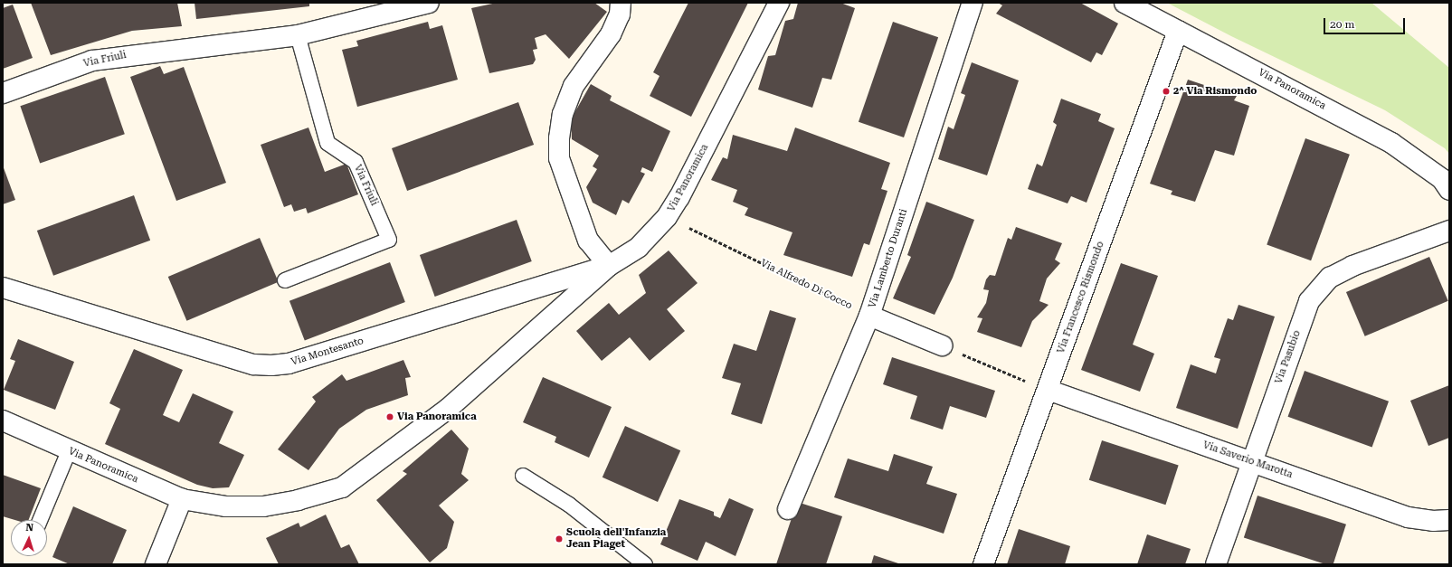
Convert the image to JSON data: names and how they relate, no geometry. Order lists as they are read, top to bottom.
{
  "streets": {
    "street": [
      "Via Friuli",
      "Via Panoramica",
      "Via Lamberto Duranti",
      "Via Francesco Rismondo",
      "Via Montesanto",
      "Via Pasubio",
      "Via Saverio Marotta"
    ],
    "path": ["Via Alfredo Di Cocco"]
  },
  "crossings": [
    ["Via Panoramica", "Via Alfredo Di Cocco"],
    ["Via Panoramica", "Via Francesco Rismondo"],
    ["Via Panoramica", "Via Montesanto"],
    ["Via Lamberto Duranti", "Via Alfredo Di Cocco"],
    ["Via Francesco Rismondo", "Via Saverio Marotta"],
    ["Via Pasubio", "Via Saverio Marotta"]
  ],
  "places": ["2^ Via Rismondo", "Via Panoramica", "Scuola dell'Infanzia Jean Piaget"],
  "scale_bar": "20 m",
  "north": "top"
}
